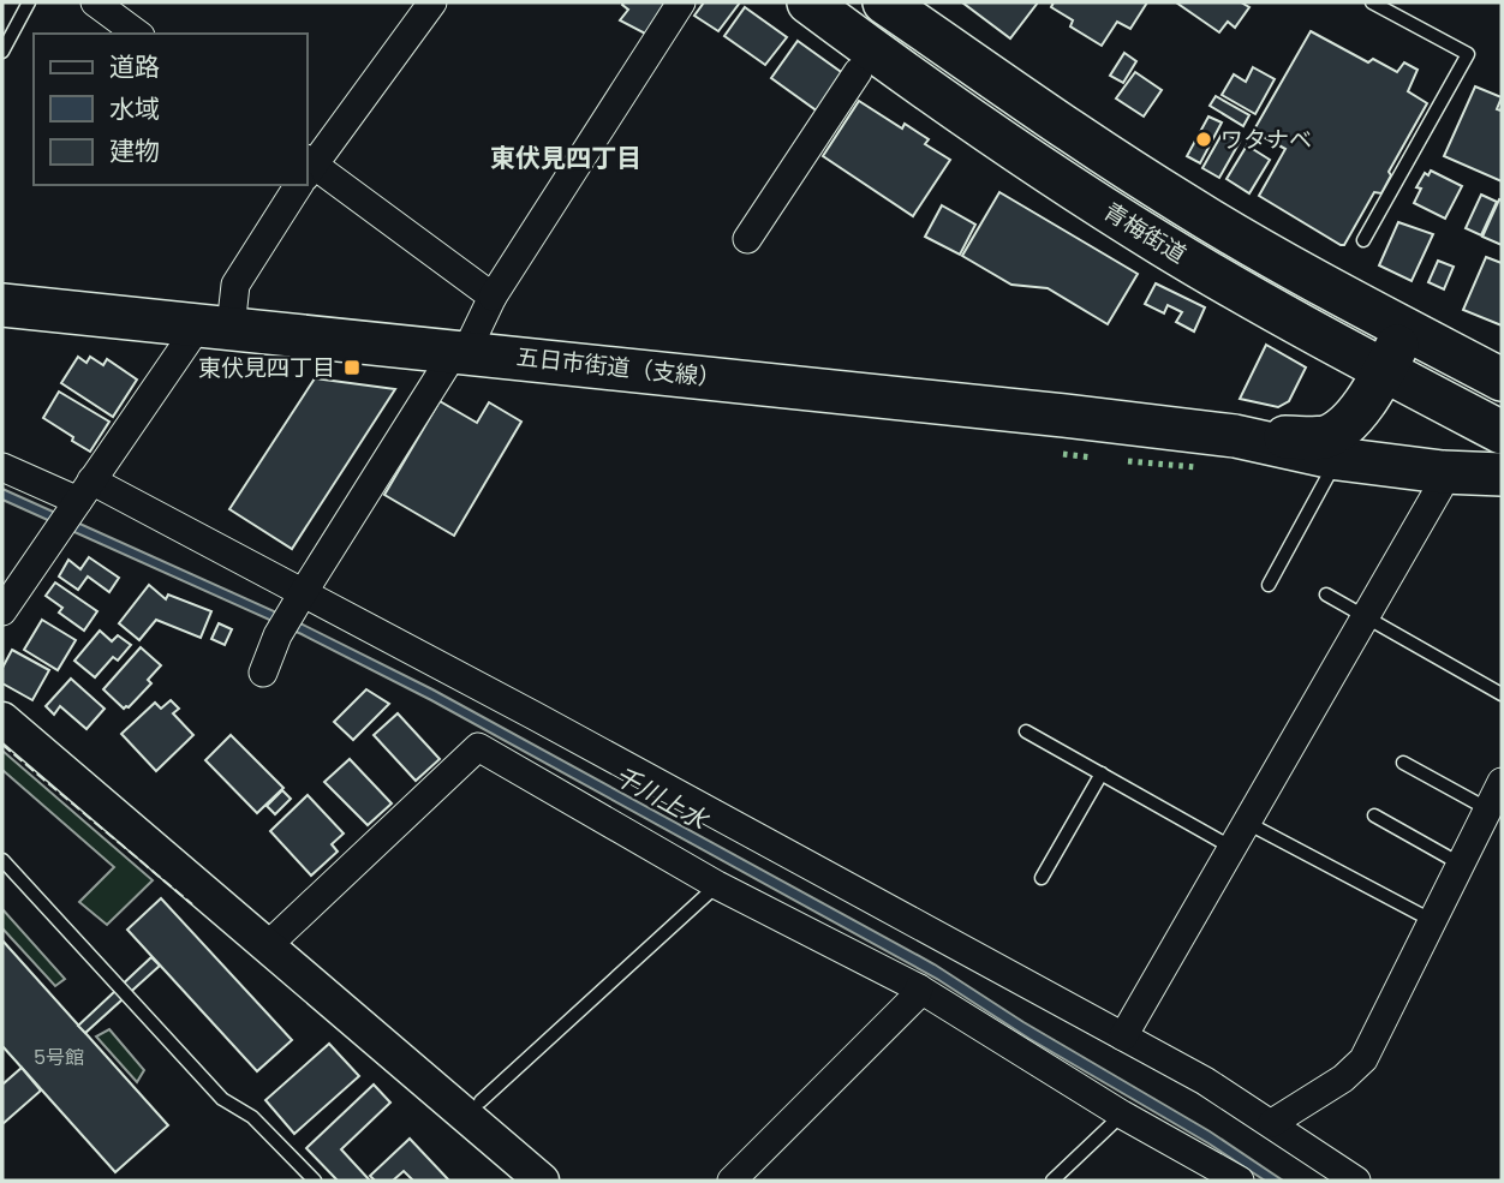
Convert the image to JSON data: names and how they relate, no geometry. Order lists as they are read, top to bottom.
{
  "streets": {
    "main road": ["青梅街道", "五日市街道（支線）"]
  },
  "crossings": [
    ["青梅街道", "五日市街道（支線）"]
  ],
  "districts": ["東伏見四丁目"],
  "water": ["千川上水"],
  "places": {
    "other": ["ワタナベ"],
    "transit": ["東伏見四丁目"]
  },
  "house_numbers": ["5号館"],
  "legend": ["道路", "水域", "建物"]
}
